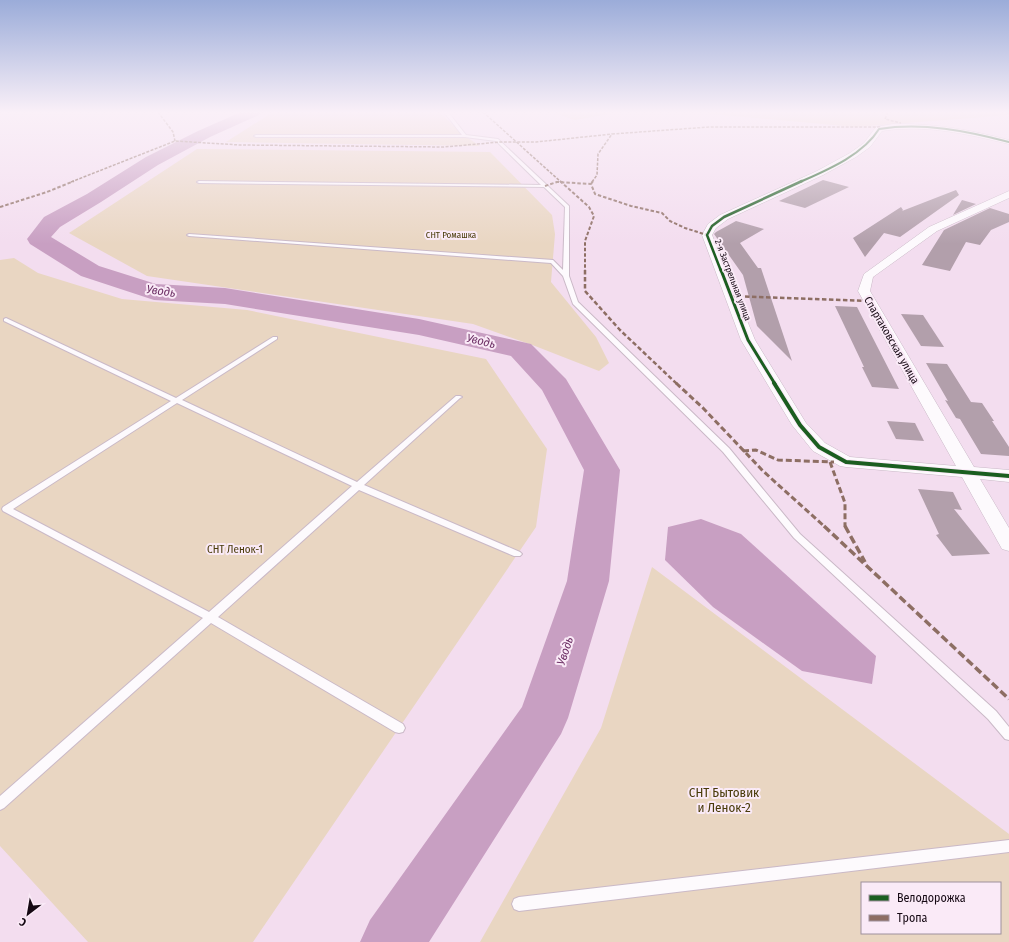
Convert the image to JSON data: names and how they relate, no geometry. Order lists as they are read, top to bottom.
{
  "streets": {
    "street": ["2-я Застрельная улица", "Спартаковская улица"]
  },
  "crossings": [
    ["2-я Застрельная улица", "Спартаковская улица"]
  ],
  "water": ["Уводь"],
  "parks": ["СНТ Ромашка", "СНТ Ленок-1", "СНТ Бытовик и Ленок-2"],
  "legend": ["Велодорожка", "Тропа"],
  "north": "bottom left"
}
